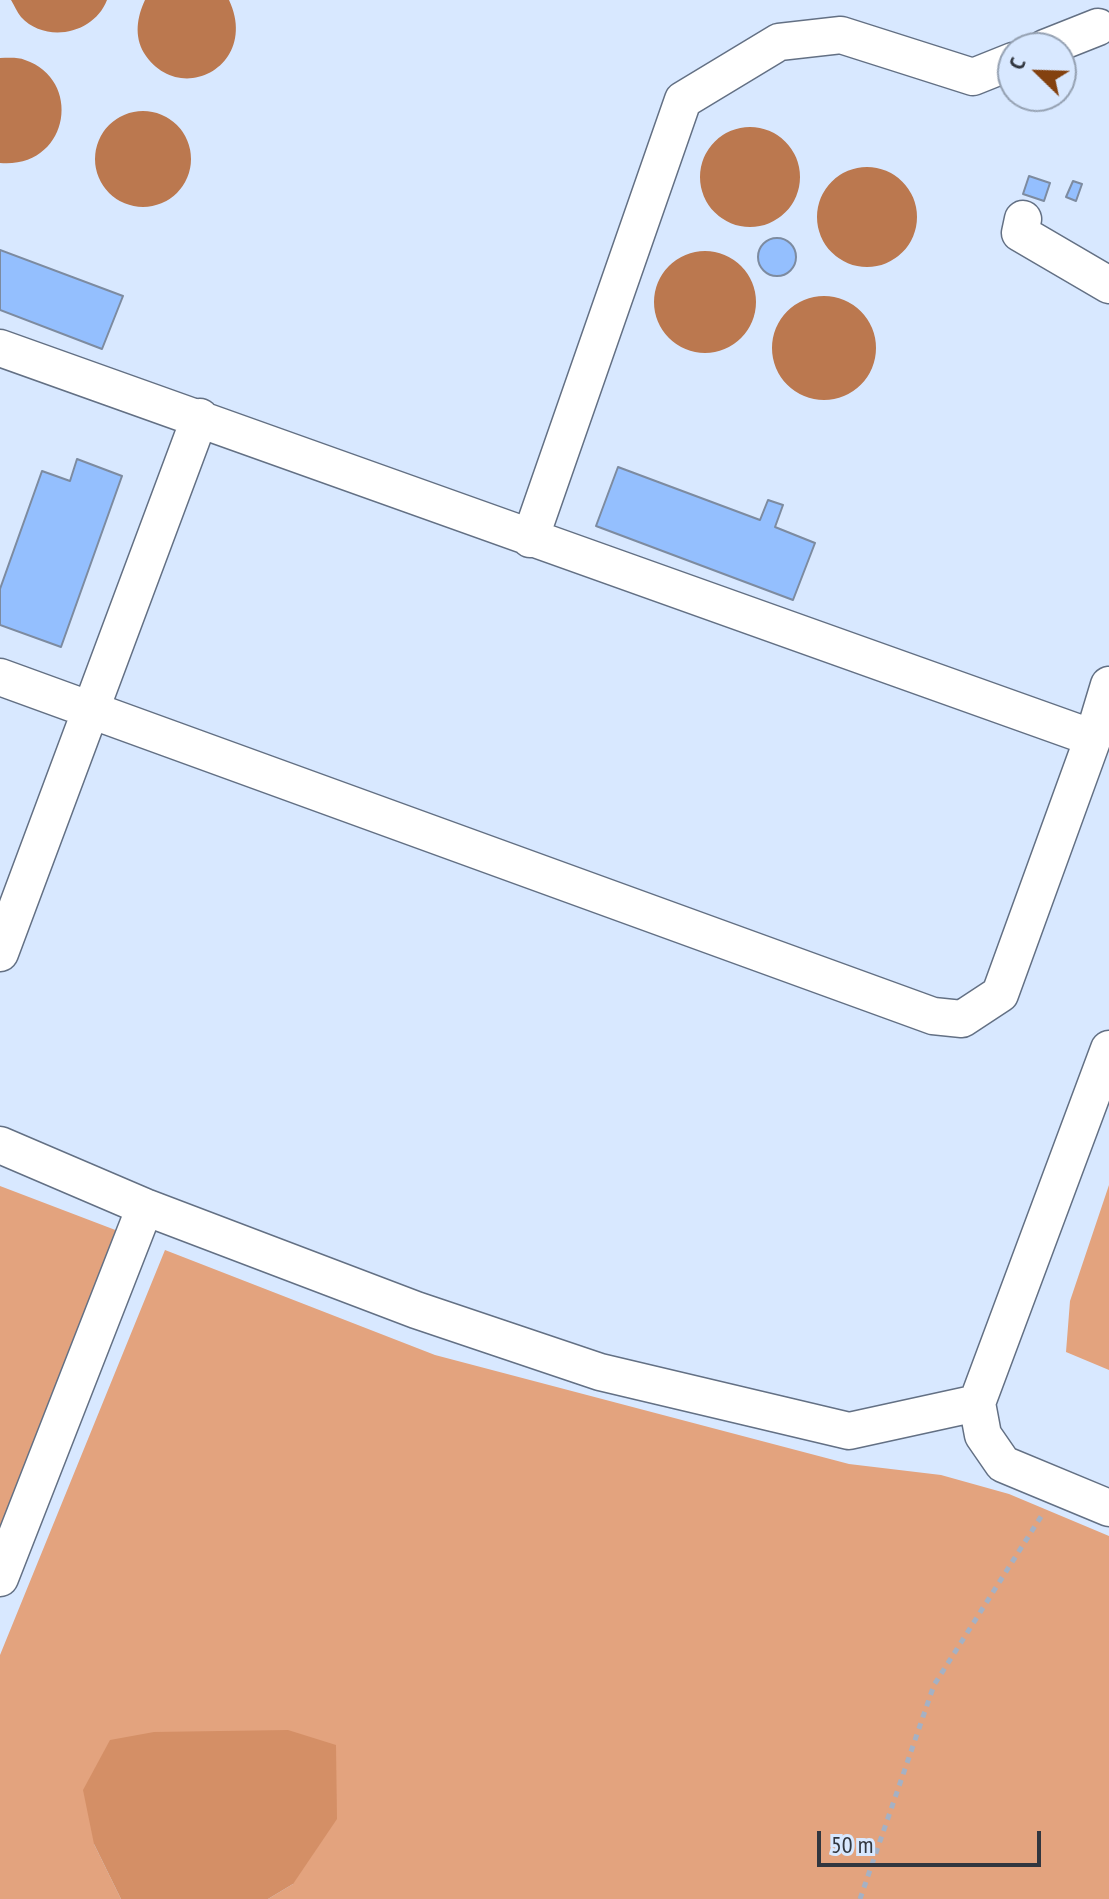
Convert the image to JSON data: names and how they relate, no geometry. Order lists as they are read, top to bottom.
{
  "scale_bar": "50 m",
  "north": "top left"
}
